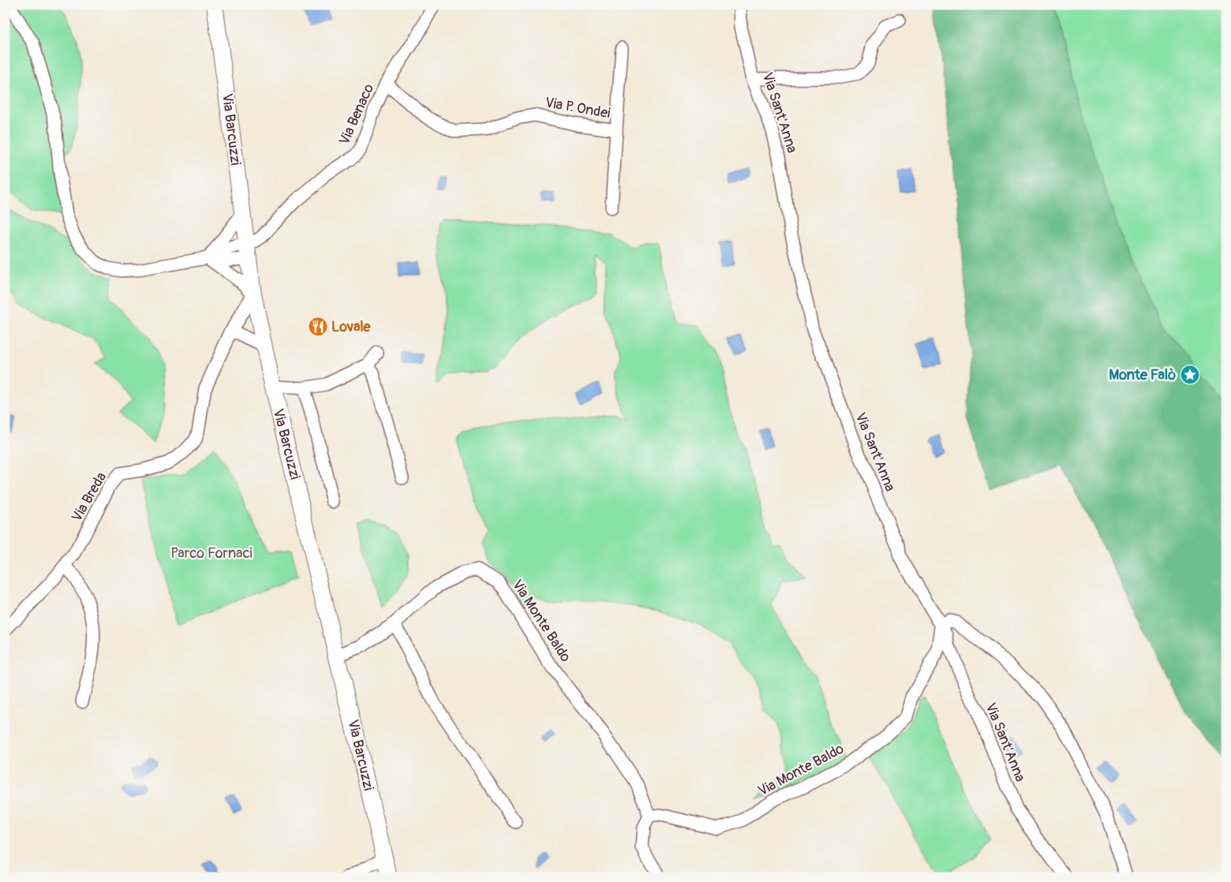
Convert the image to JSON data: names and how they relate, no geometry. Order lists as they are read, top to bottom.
{
  "streets": {
    "street": [
      "Via P. Ondei",
      "Via Sant'Anna",
      "Via Benaco",
      "Via Barcuzzi",
      "Via Breda",
      "Via Monte Baldo"
    ]
  },
  "crossings": [
    ["Via P. Ondei", "Via Benaco"],
    ["Via Sant'Anna", "Via Monte Baldo"],
    ["Via Benaco", "Via Barcuzzi"],
    ["Via Barcuzzi", "Via Breda"],
    ["Via Barcuzzi", "Via Monte Baldo"]
  ],
  "parks": ["Parco Fornaci"],
  "places": {
    "restaurant": ["Lovale"],
    "place": ["Monte Falò"]
  }
}
